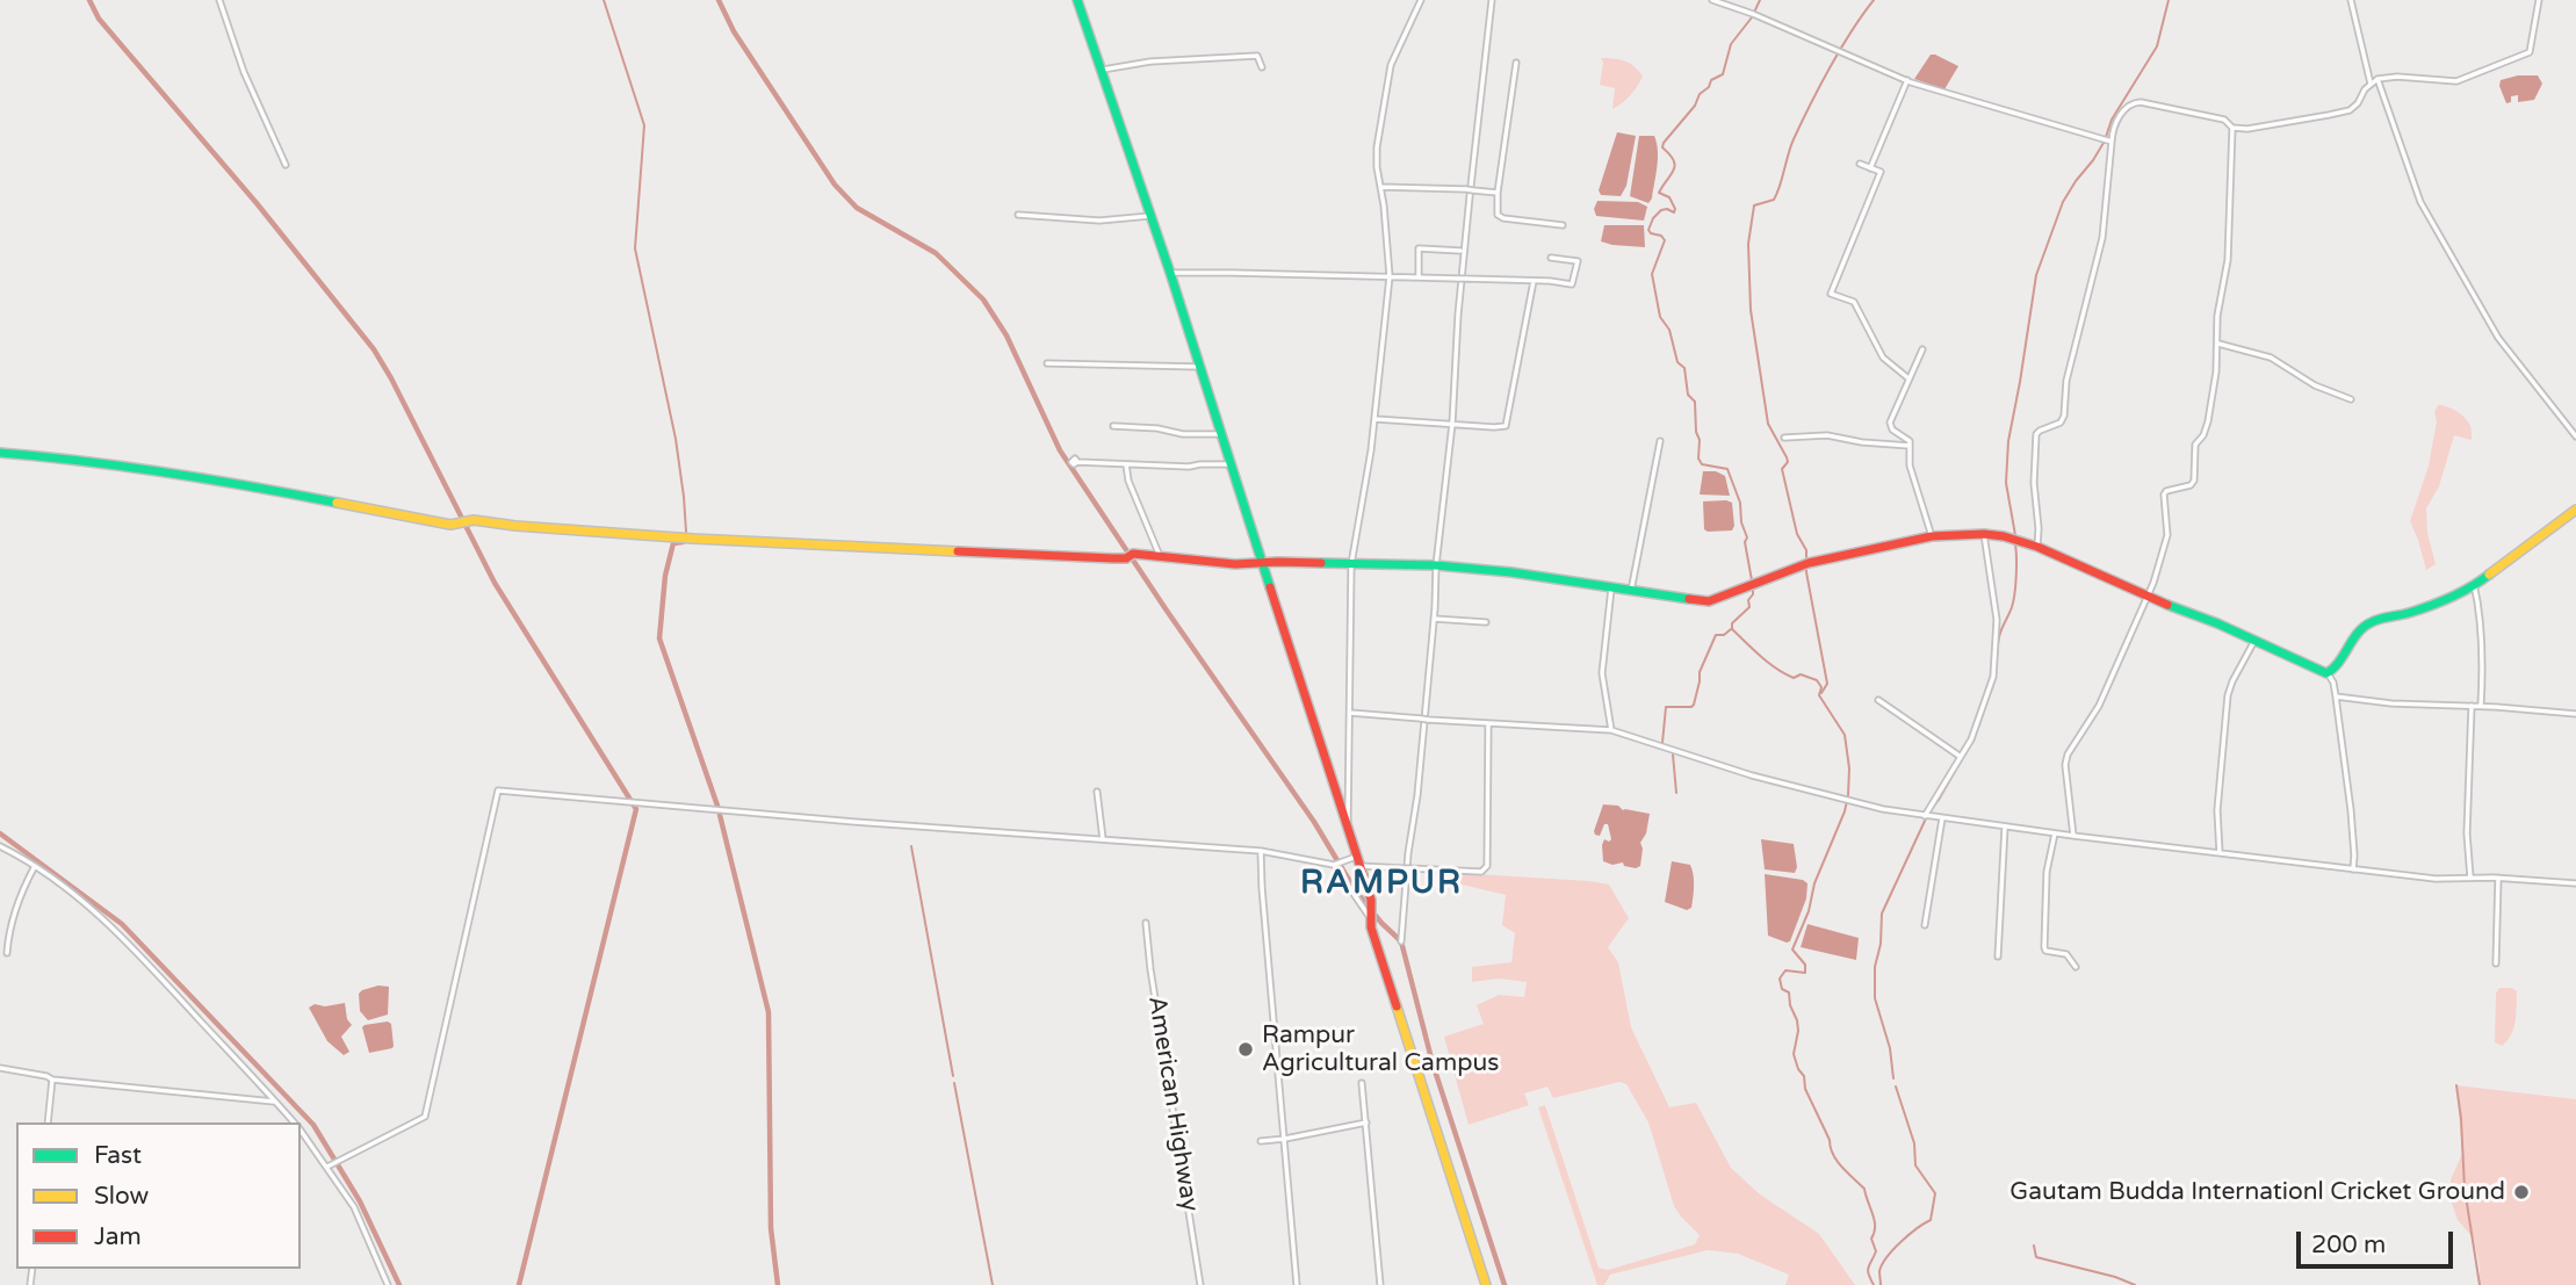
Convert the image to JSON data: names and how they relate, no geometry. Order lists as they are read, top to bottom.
{
  "streets": {
    "street": ["American Highway"]
  },
  "districts": ["RAMPUR"],
  "places": ["Rampur Agricultural Campus", "Gautam Budda Internationl Cricket Ground"],
  "legend": ["Fast", "Slow", "Jam"],
  "scale_bar": "200 m"
}
